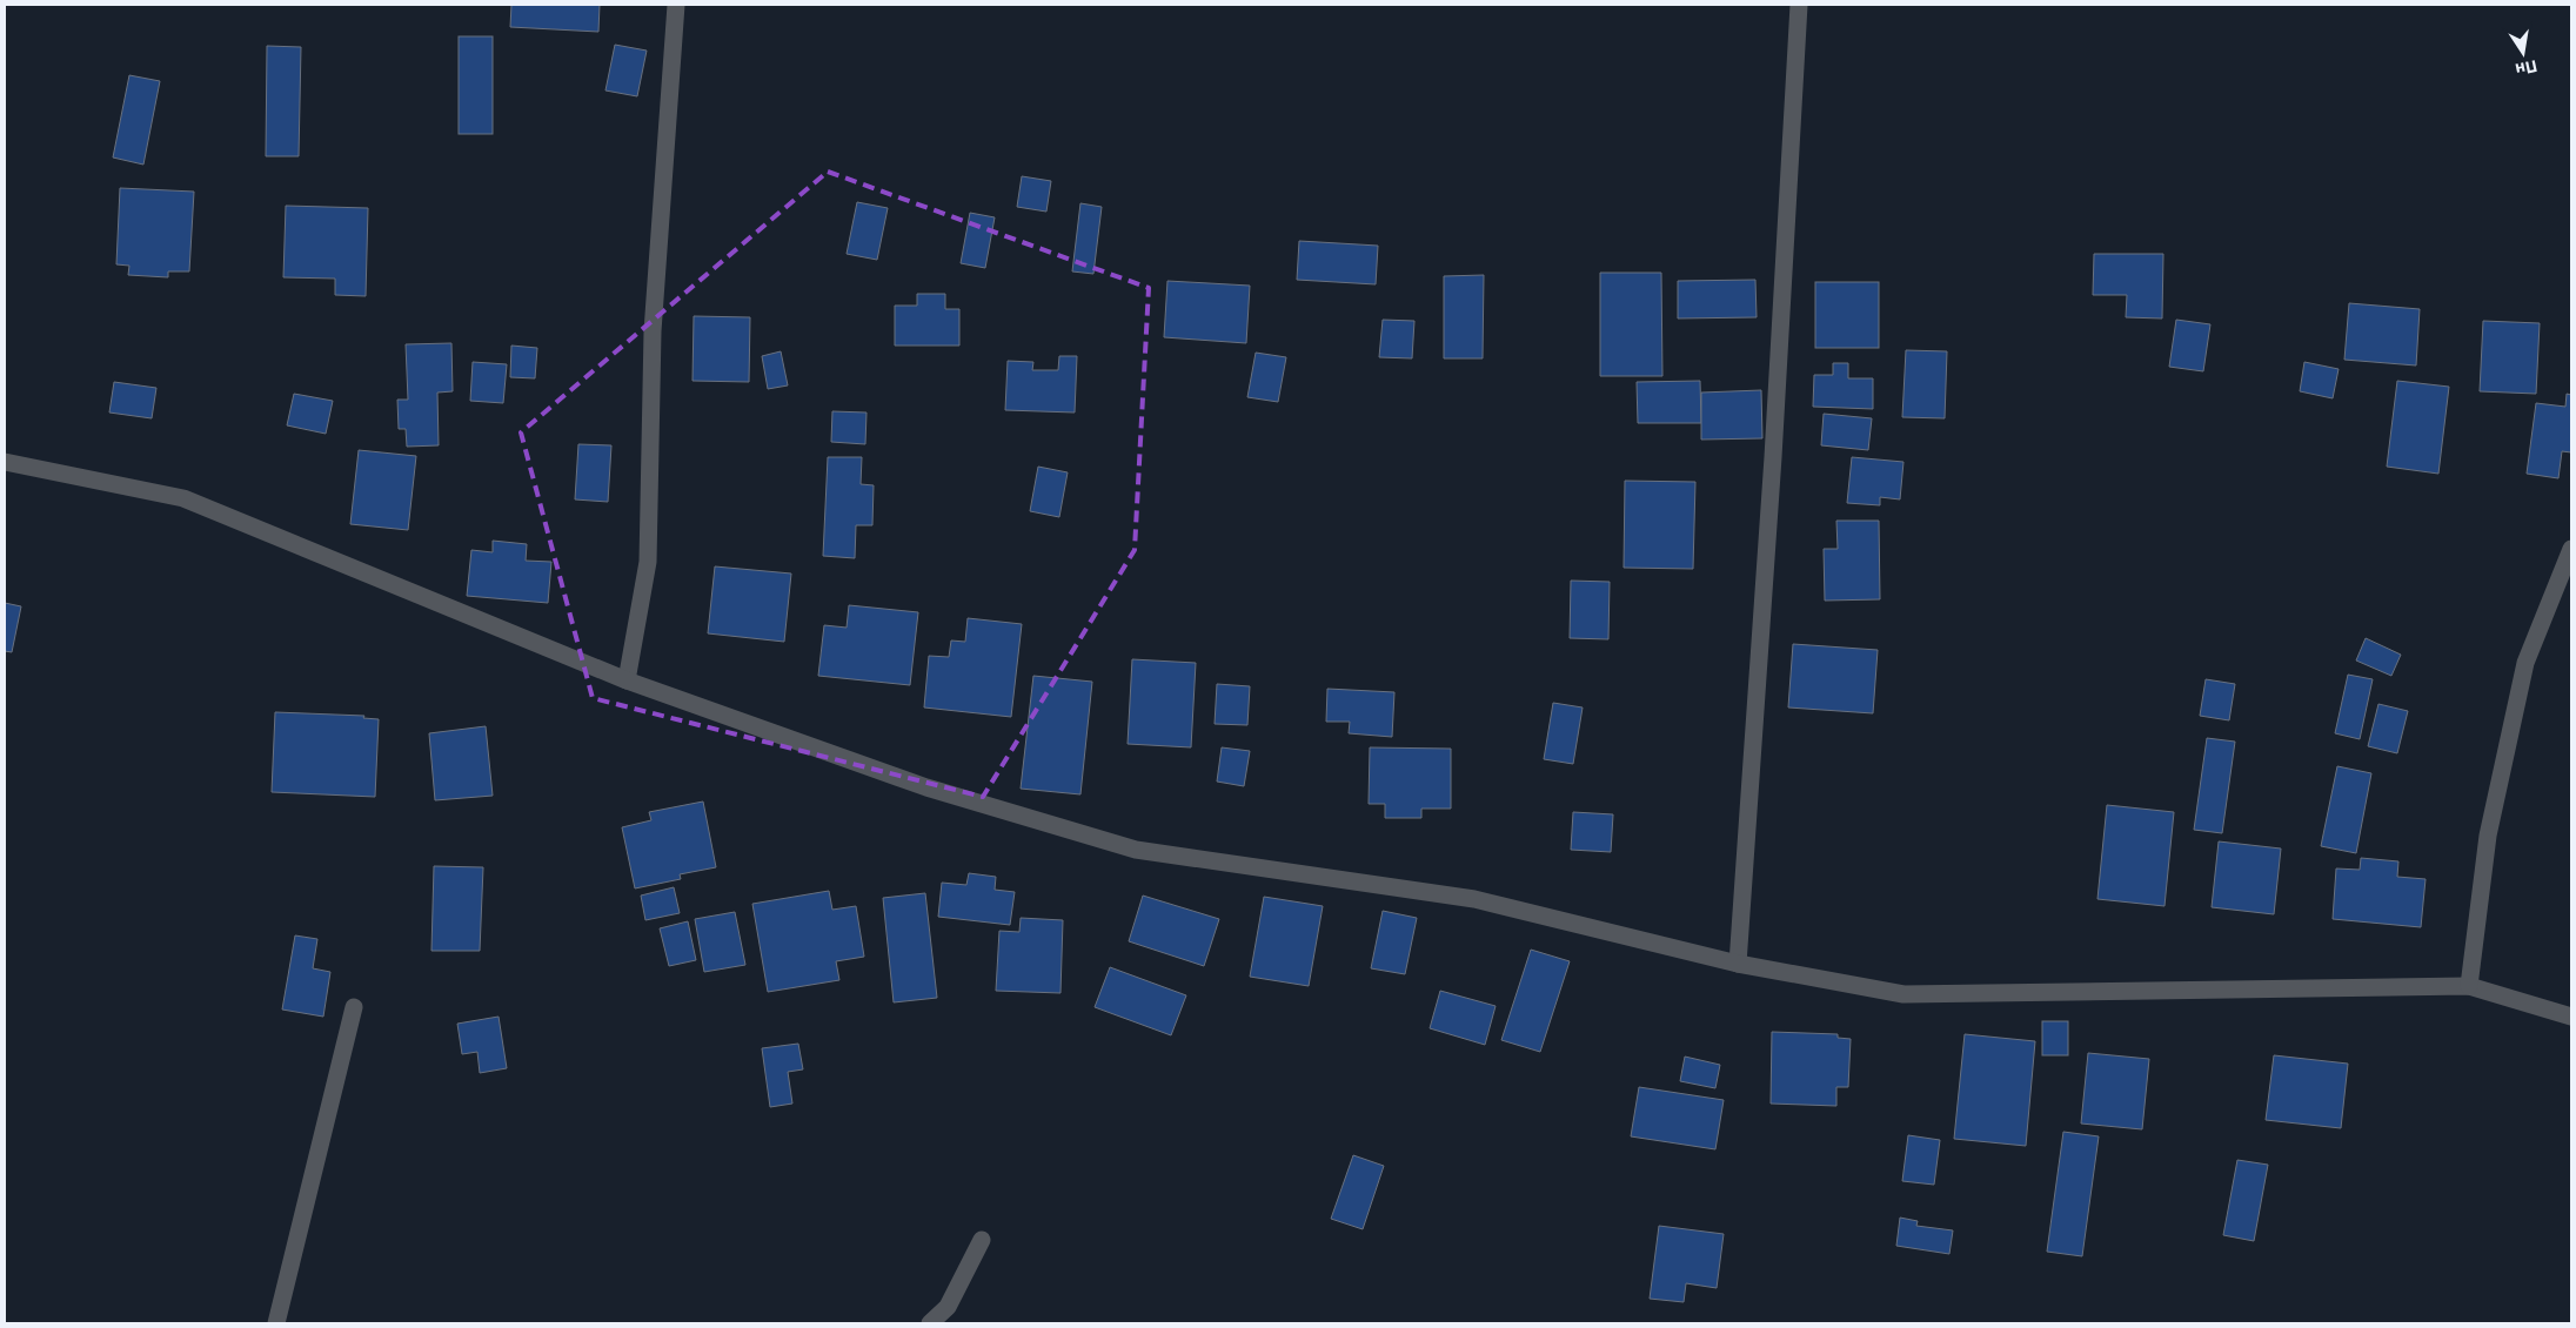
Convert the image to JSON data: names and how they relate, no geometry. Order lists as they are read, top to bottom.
{
  "north": "bottom"
}
